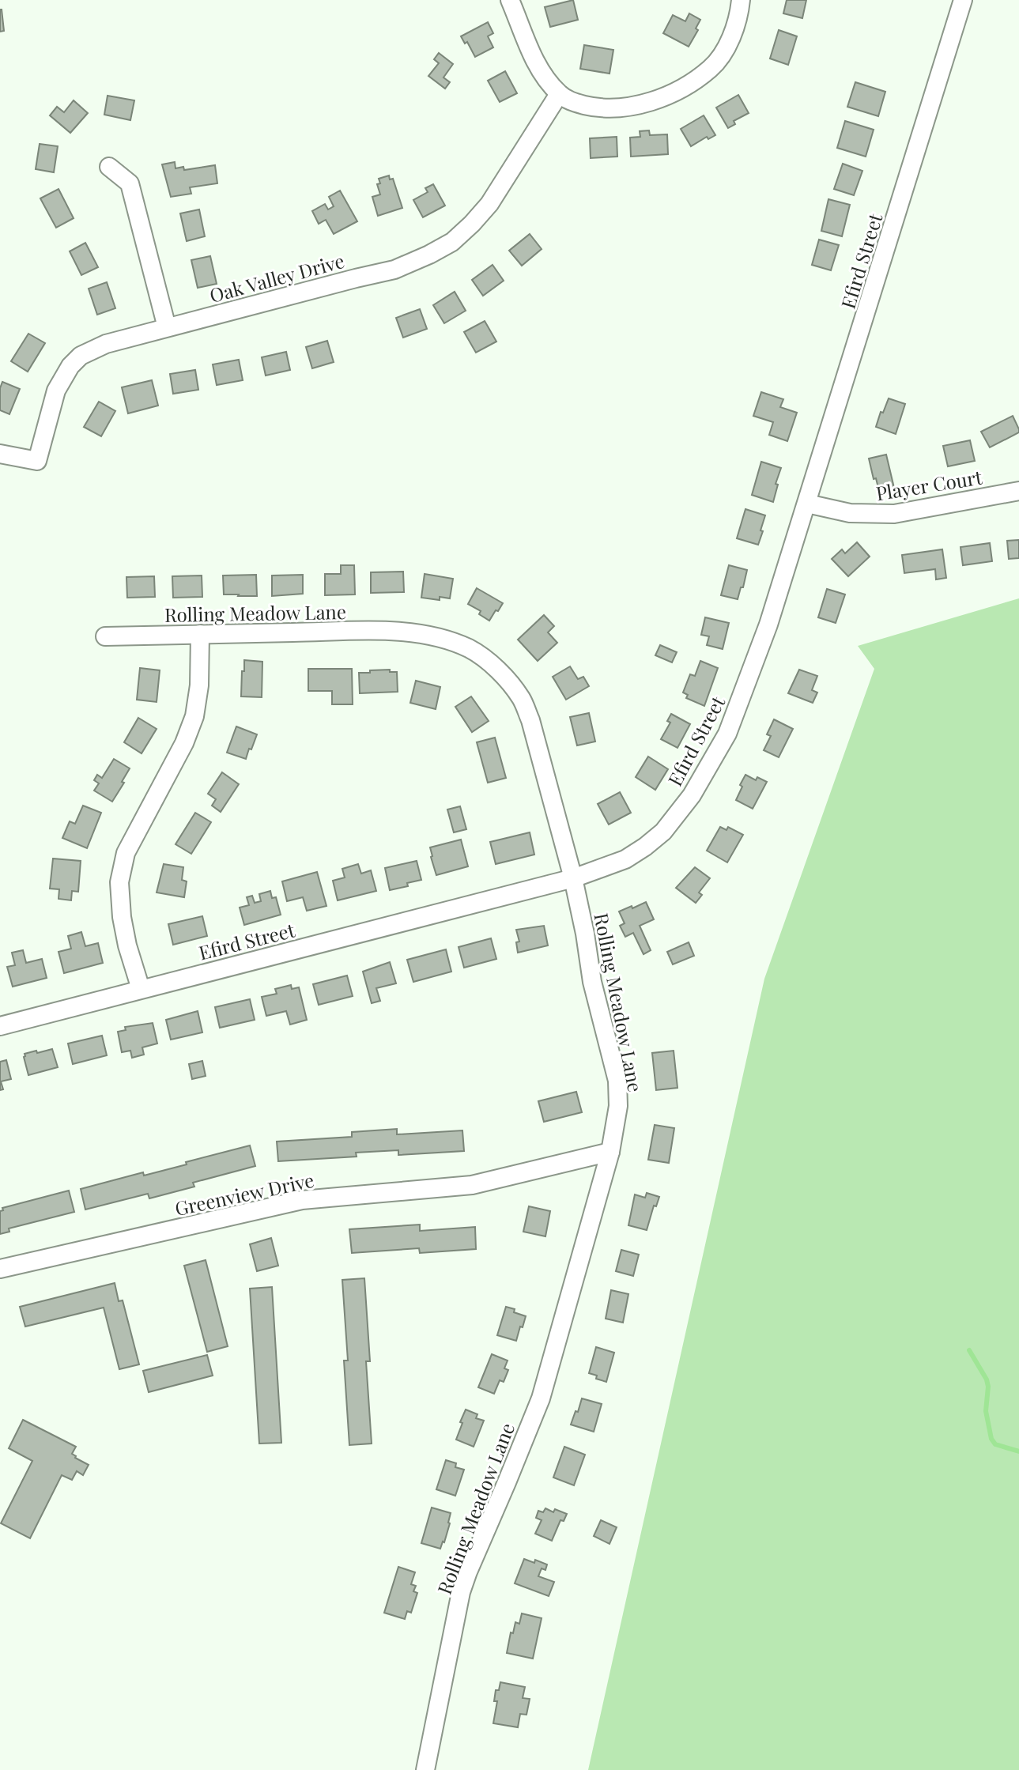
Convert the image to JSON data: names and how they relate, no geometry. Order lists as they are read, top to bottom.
{
  "streets": {
    "street": [
      "Efird Street",
      "Oak Valley Drive",
      "Player Court",
      "Rolling Meadow Lane",
      "Greenview Drive"
    ]
  },
  "crossings": [
    ["Efird Street", "Player Court"],
    ["Efird Street", "Rolling Meadow Lane"],
    ["Rolling Meadow Lane", "Greenview Drive"]
  ]
}
